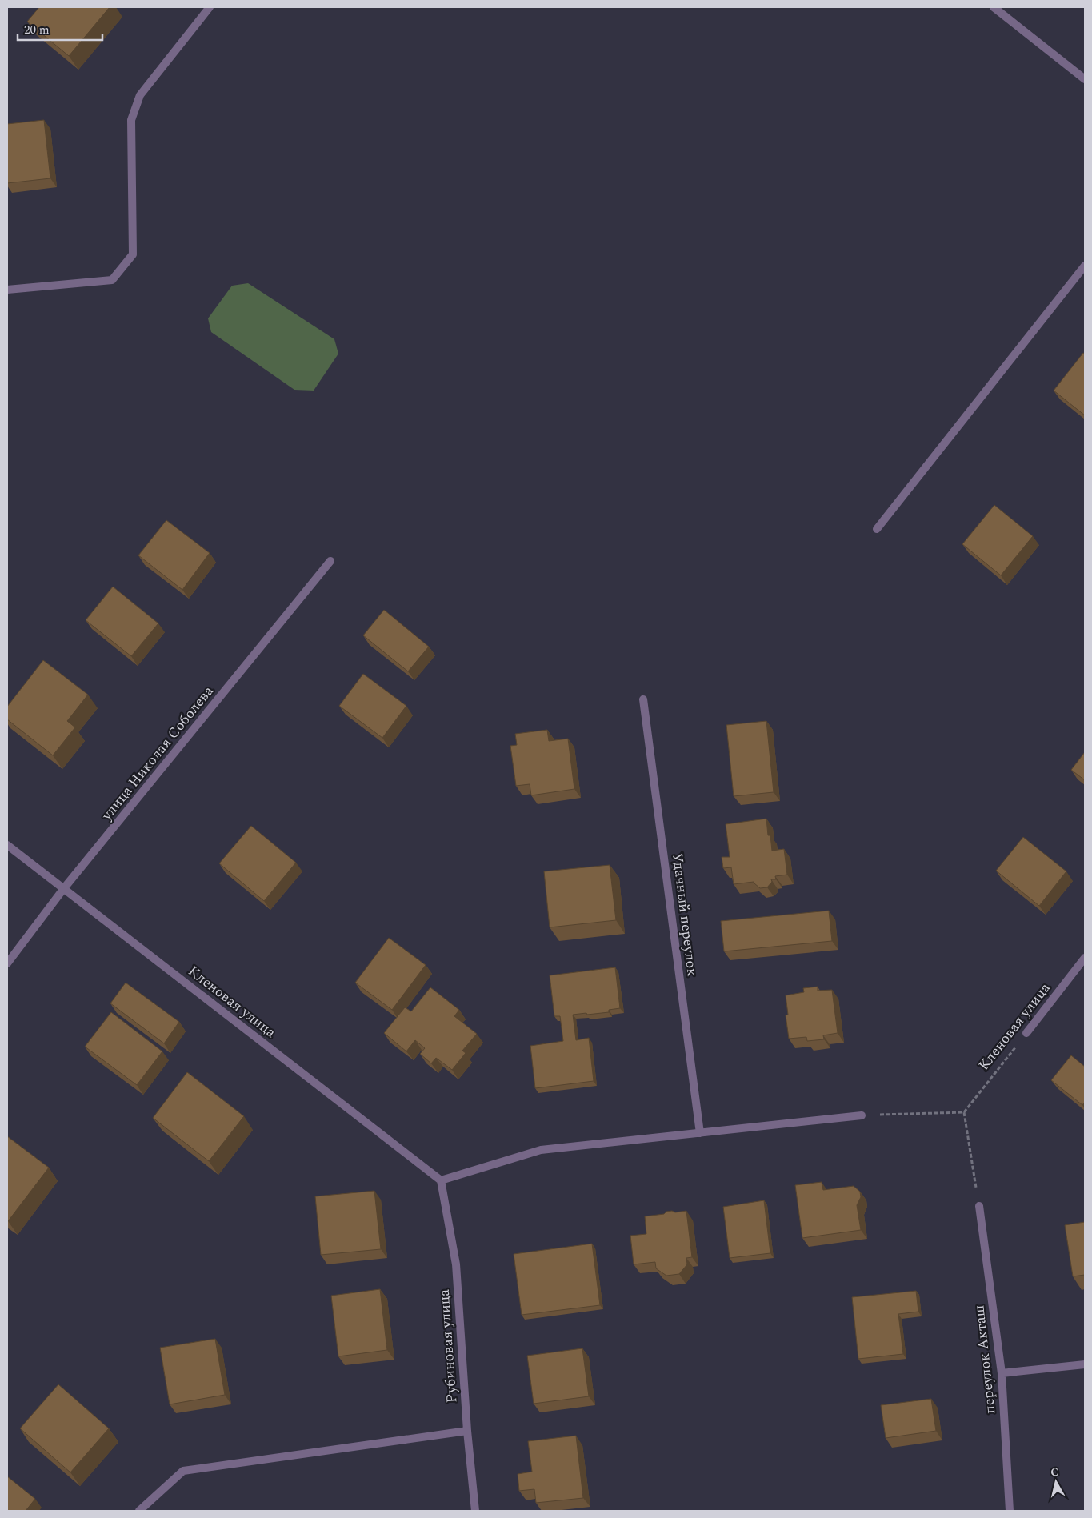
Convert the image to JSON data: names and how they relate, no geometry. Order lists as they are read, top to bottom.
{
  "streets": {
    "street": [
      "улица Николая Соболева",
      "Удачный переулок",
      "Кленовая улица",
      "Рубиновая улица",
      "переулок Акташ"
    ]
  },
  "crossings": [
    ["улица Николая Соболева", "Кленовая улица"],
    ["Кленовая улица", "Рубиновая улица"]
  ],
  "scale_bar": "20 m",
  "north": "top"
}
